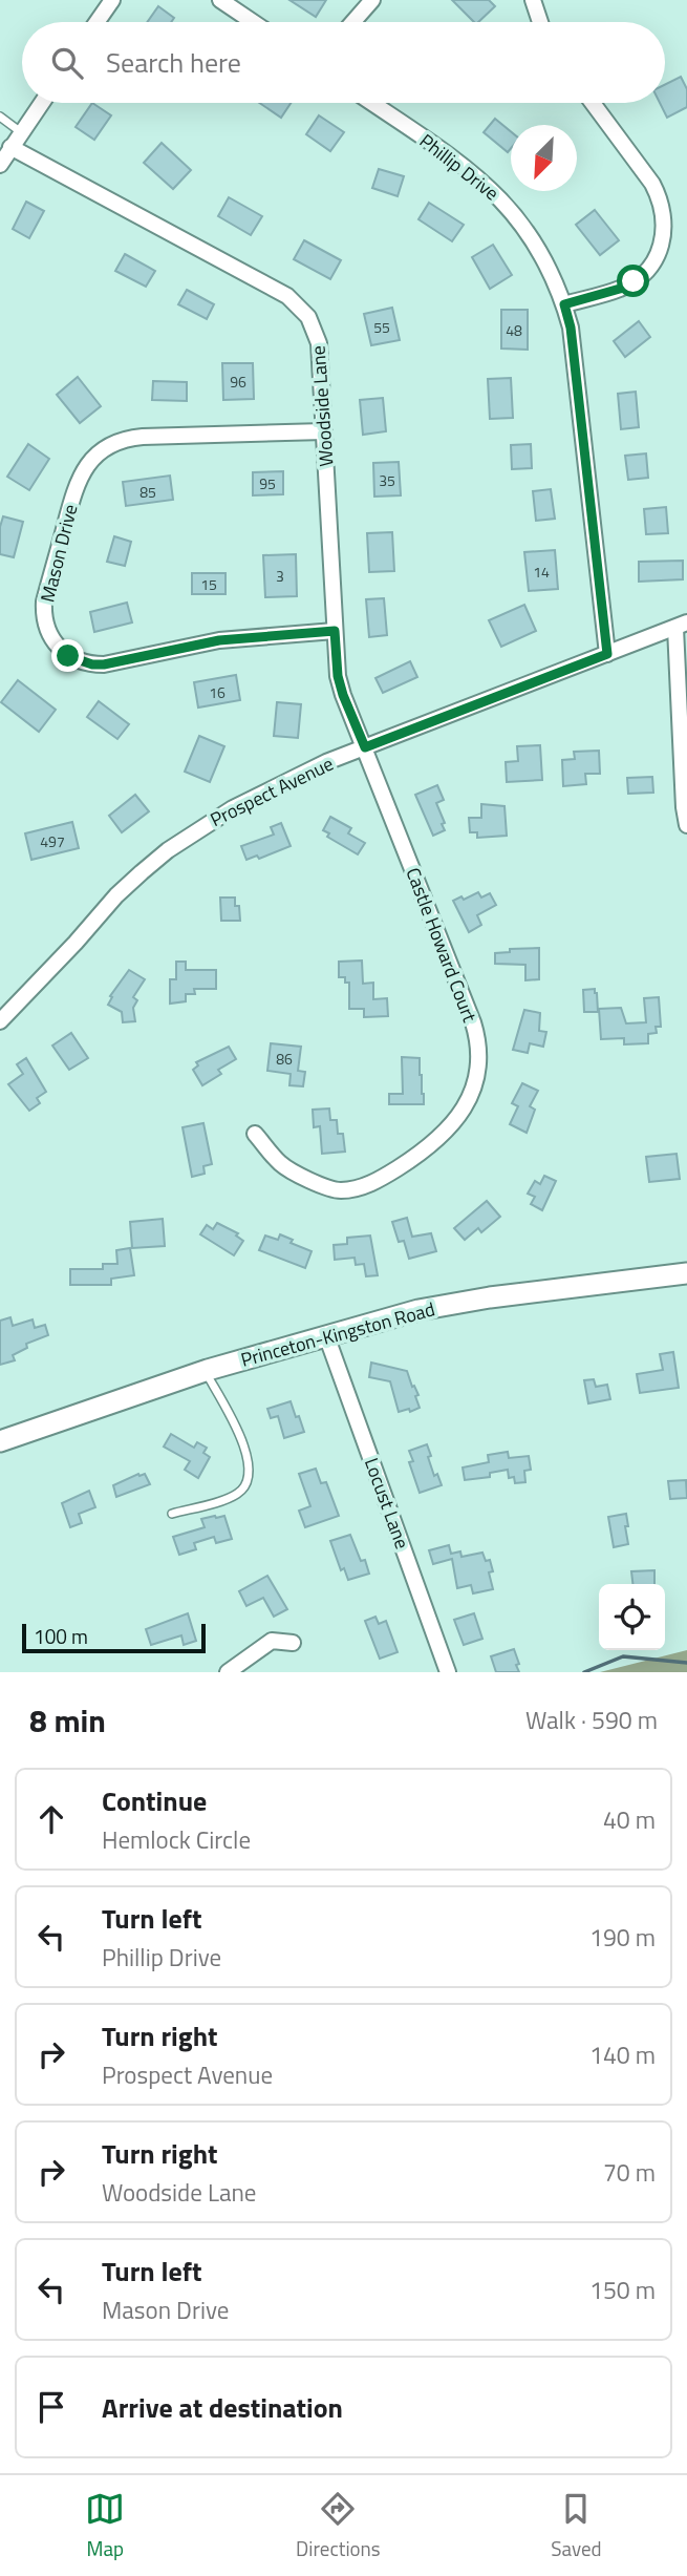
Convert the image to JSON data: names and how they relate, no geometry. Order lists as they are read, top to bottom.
{
  "streets": {
    "main road": ["Princeton-Kingston Road"],
    "street": [
      "Phillip Drive",
      "Woodside Lane",
      "Mason Drive",
      "Prospect Avenue",
      "Castle Howard Court",
      "Locust Lane"
    ]
  },
  "crossings": [
    ["Phillip Drive", "Prospect Avenue"],
    ["Woodside Lane", "Mason Drive"],
    ["Woodside Lane", "Prospect Avenue"],
    ["Woodside Lane", "Castle Howard Court"],
    ["Prospect Avenue", "Castle Howard Court"],
    ["Princeton-Kingston Road", "Locust Lane"]
  ],
  "house_numbers": [
    "55",
    "48",
    "96",
    "35",
    "95",
    "85",
    "14",
    "3",
    "15",
    "16",
    "497",
    "86"
  ],
  "scale_bar": "100 m",
  "north": "bottom left",
  "page": {
    "search": "Search here",
    "scale": "100 m",
    "heading": ["8 min", "Walk · 590 m"],
    "list": [
      ["Continue", "Hemlock Circle", "40 m"],
      ["Turn left", "Phillip Drive", "190 m"],
      ["Turn right", "Prospect Avenue", "140 m"],
      ["Turn right", "Woodside Lane", "70 m"],
      ["Turn left", "Mason Drive", "150 m"],
      "Arrive at destination"
    ],
    "nav": ["Map", "Directions", "Saved"]
  }
}
